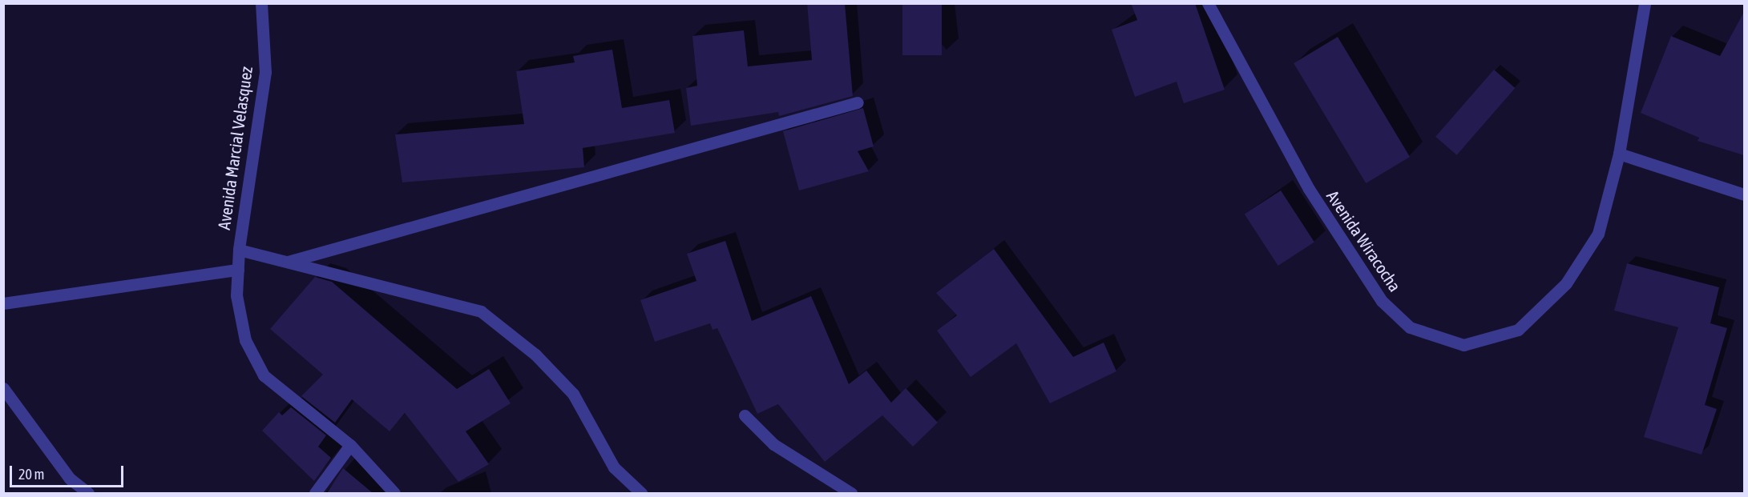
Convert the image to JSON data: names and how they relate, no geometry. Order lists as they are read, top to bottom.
{
  "streets": {
    "street": ["Avenida Marcial Velasquez", "Avenida Wiracocha"]
  },
  "scale_bar": "20 m"
}
